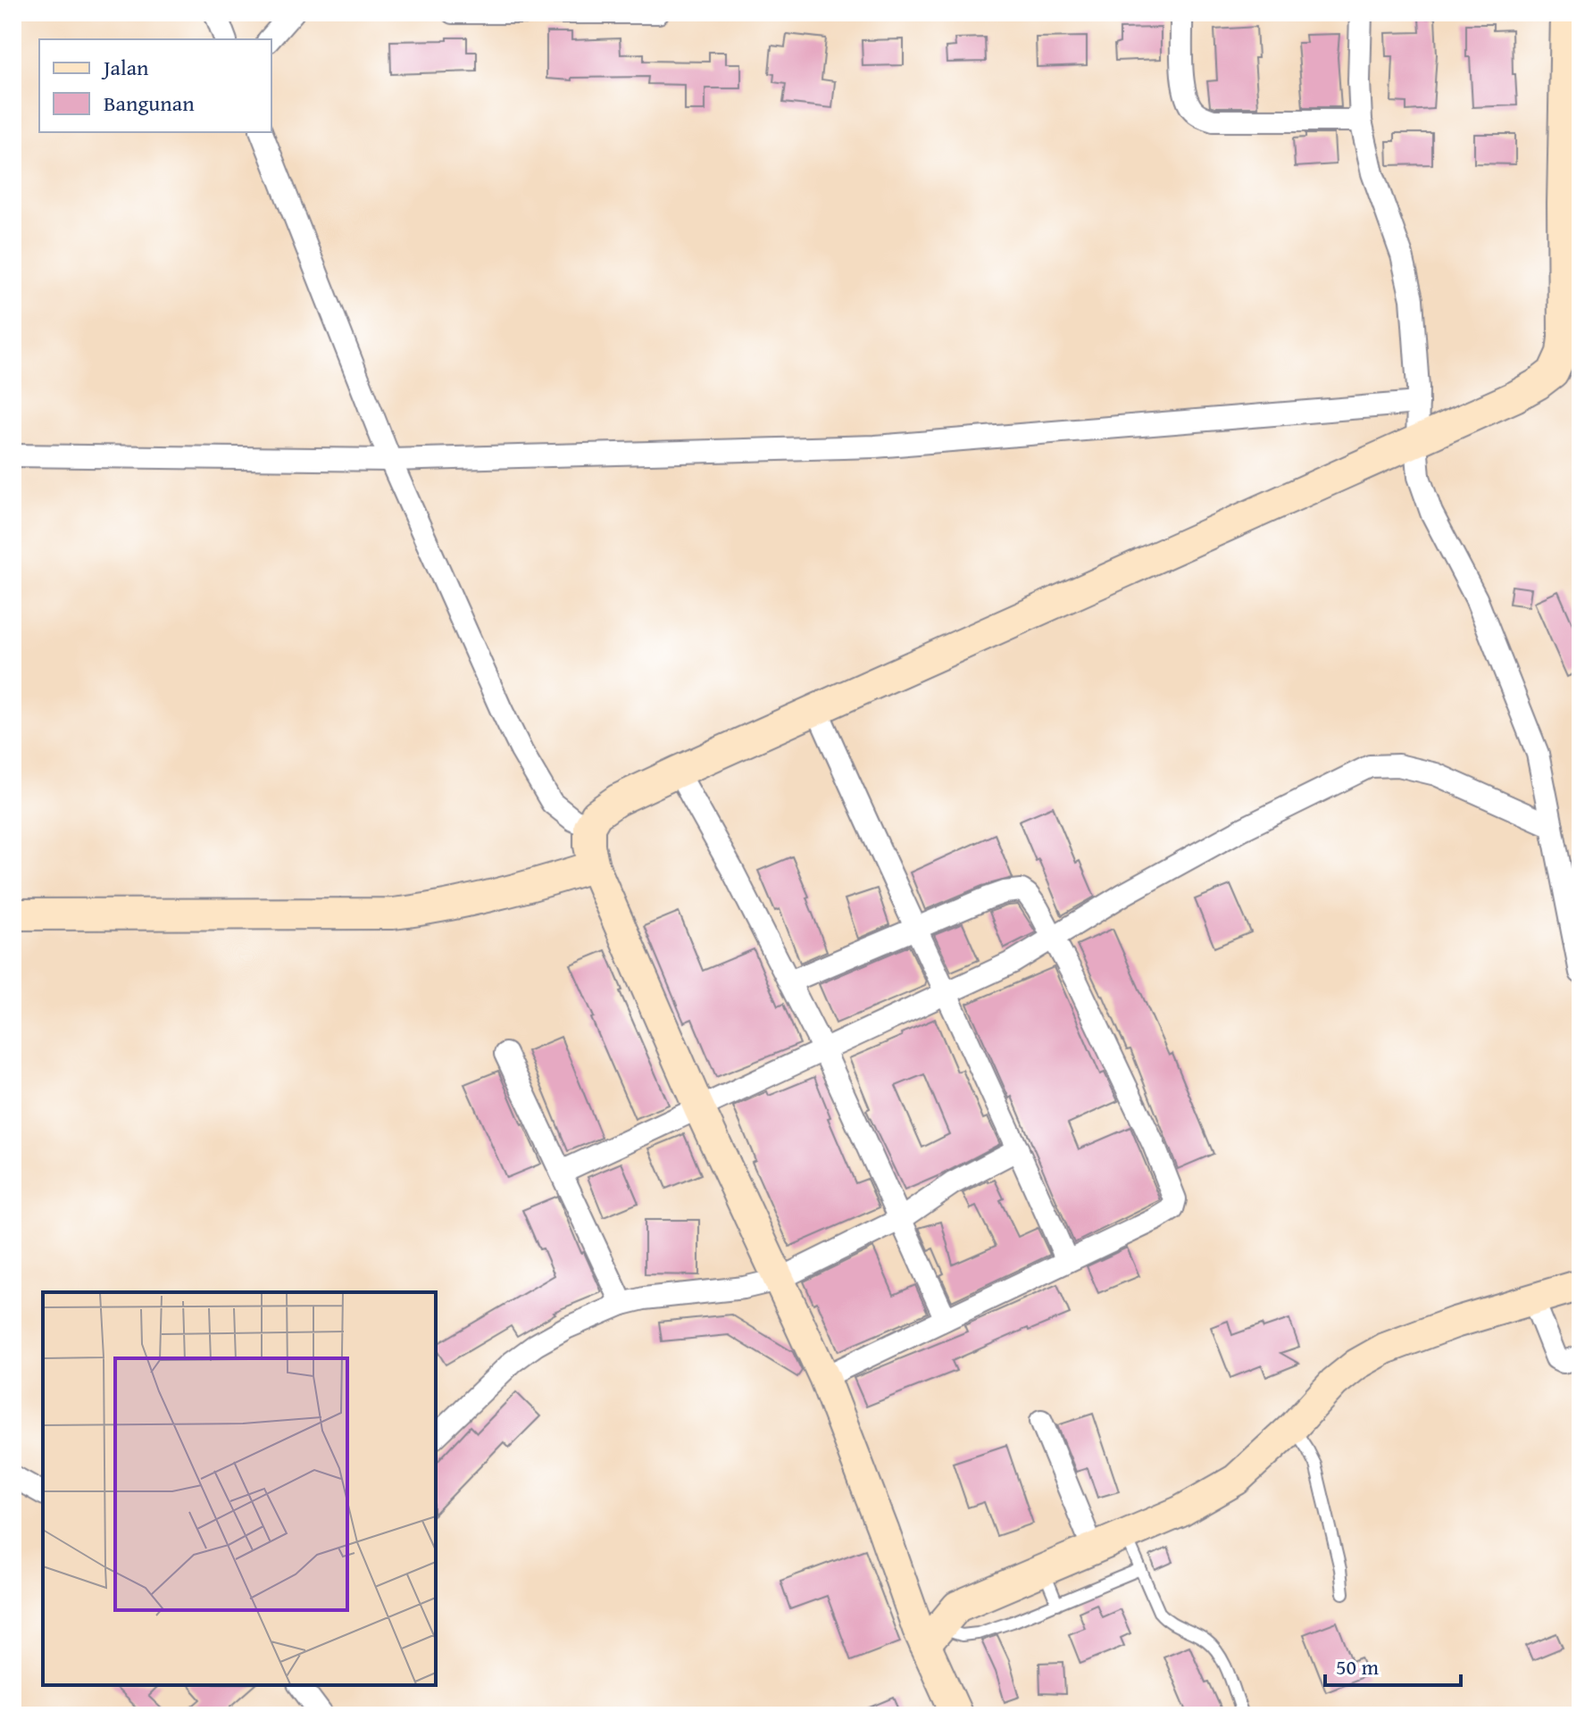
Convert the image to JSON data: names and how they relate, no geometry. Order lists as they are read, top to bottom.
{
  "legend": ["Jalan", "Bangunan"],
  "scale_bar": "50 m"
}
